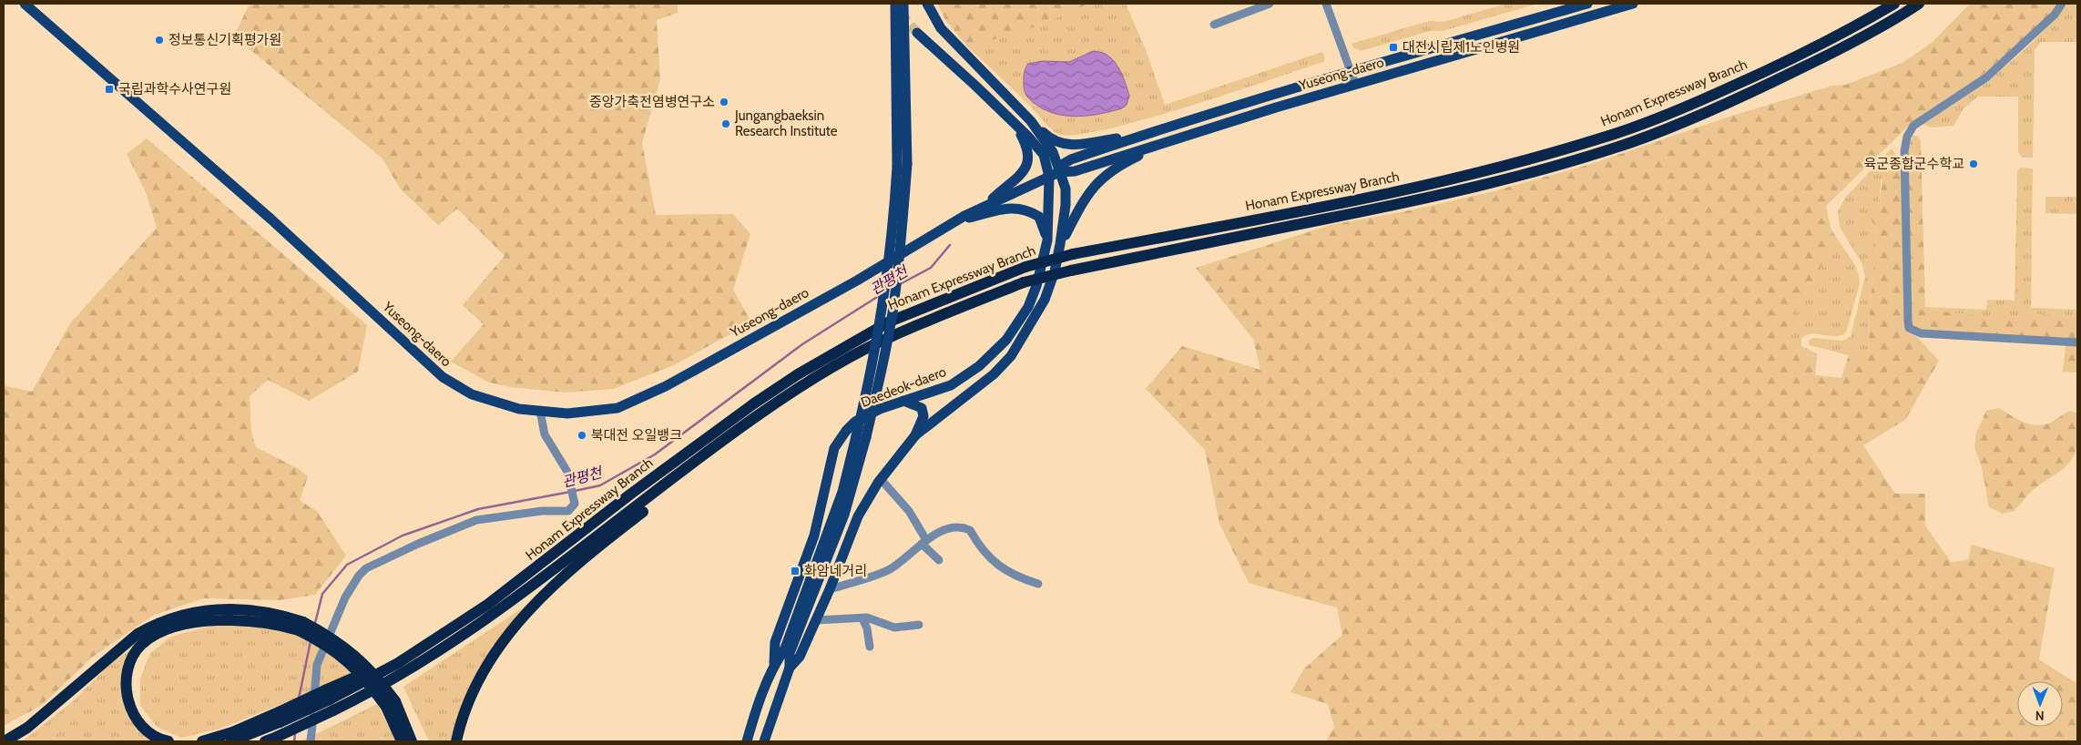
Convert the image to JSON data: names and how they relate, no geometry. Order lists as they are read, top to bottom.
{
  "streets": {
    "highway": ["Honam Expressway Branch"],
    "main road": ["Yuseong-daero", "Daedeok-daero"]
  },
  "crossings": [
    ["Yuseong-daero", "Daedeok-daero"]
  ],
  "water": ["관평천"],
  "places": {
    "other": [
      "정보통신기획평가원",
      "중앙가축전염병연구소",
      "Jungangbaeksin Research Institute",
      "육군종합군수학교",
      "북대전 오일뱅크"
    ],
    "transit": ["대전시립제1노인병원", "국립과학수사연구원", "화암네거리"]
  },
  "north": "bottom"
}
